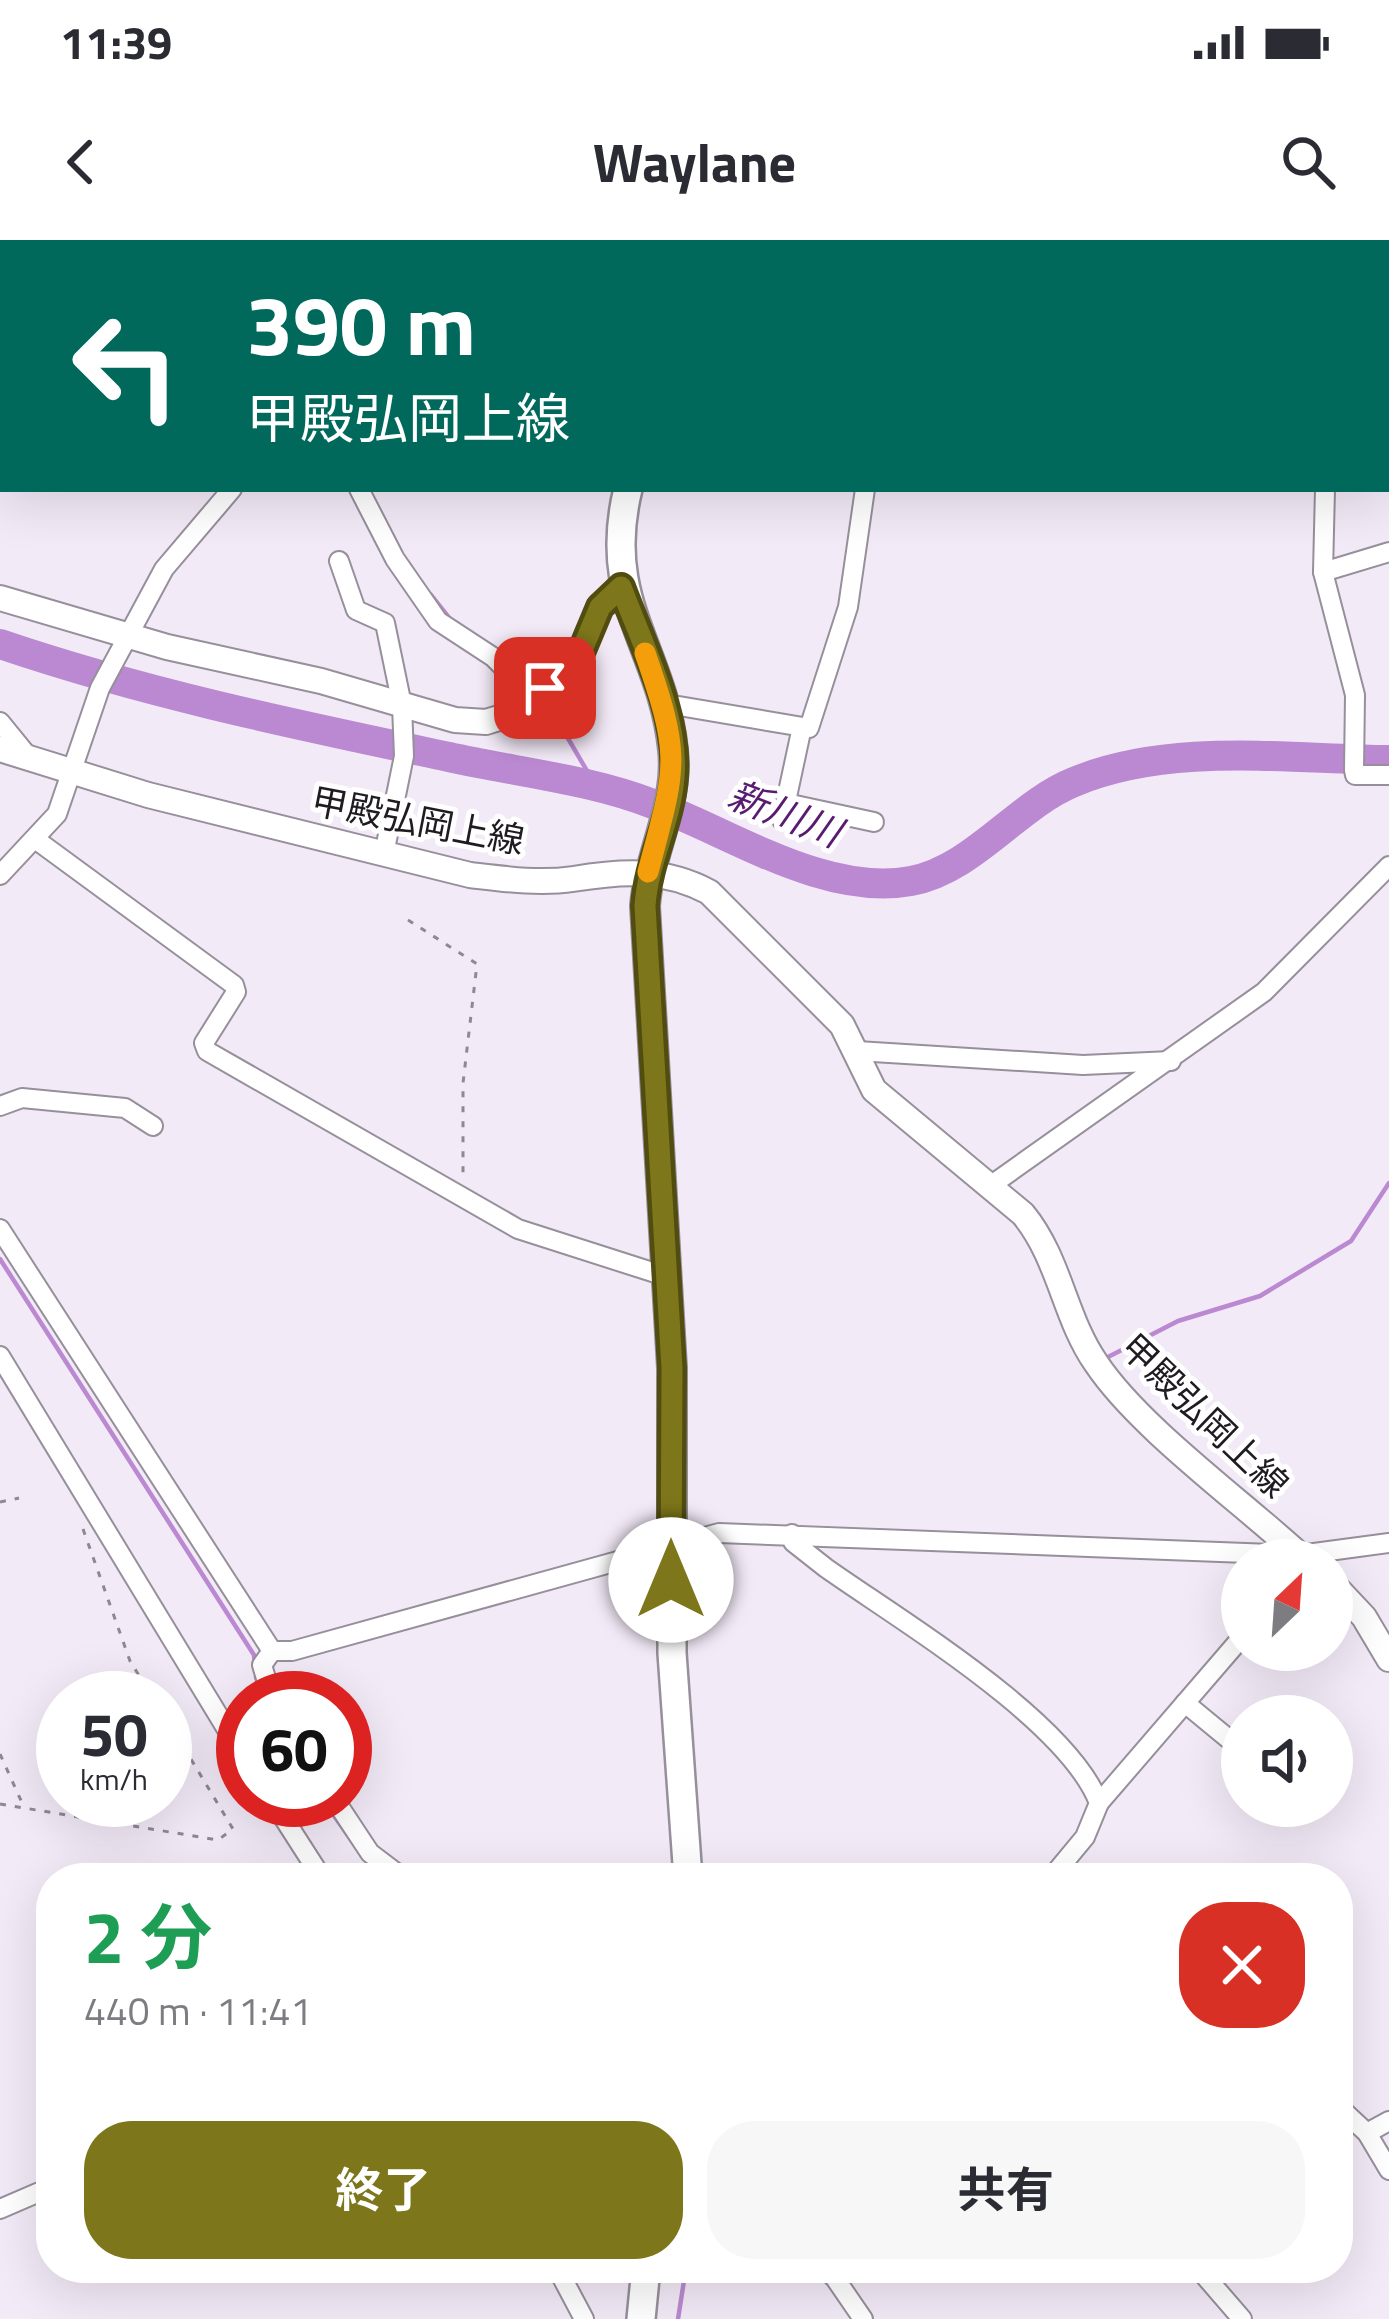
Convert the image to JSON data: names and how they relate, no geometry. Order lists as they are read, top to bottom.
{
  "streets": {
    "main road": ["甲殿弘岡上線"]
  },
  "water": ["新川川"],
  "north": "top right",
  "page": {
    "status": "11:39",
    "header": "Waylane",
    "turn": ["390 m", "甲殿弘岡上線"],
    "speed": "50 km/h",
    "limit": "60",
    "heading": ["2 分", "440 m · 11:41"],
    "buttons": ["終了", "共有"]
  }
}
